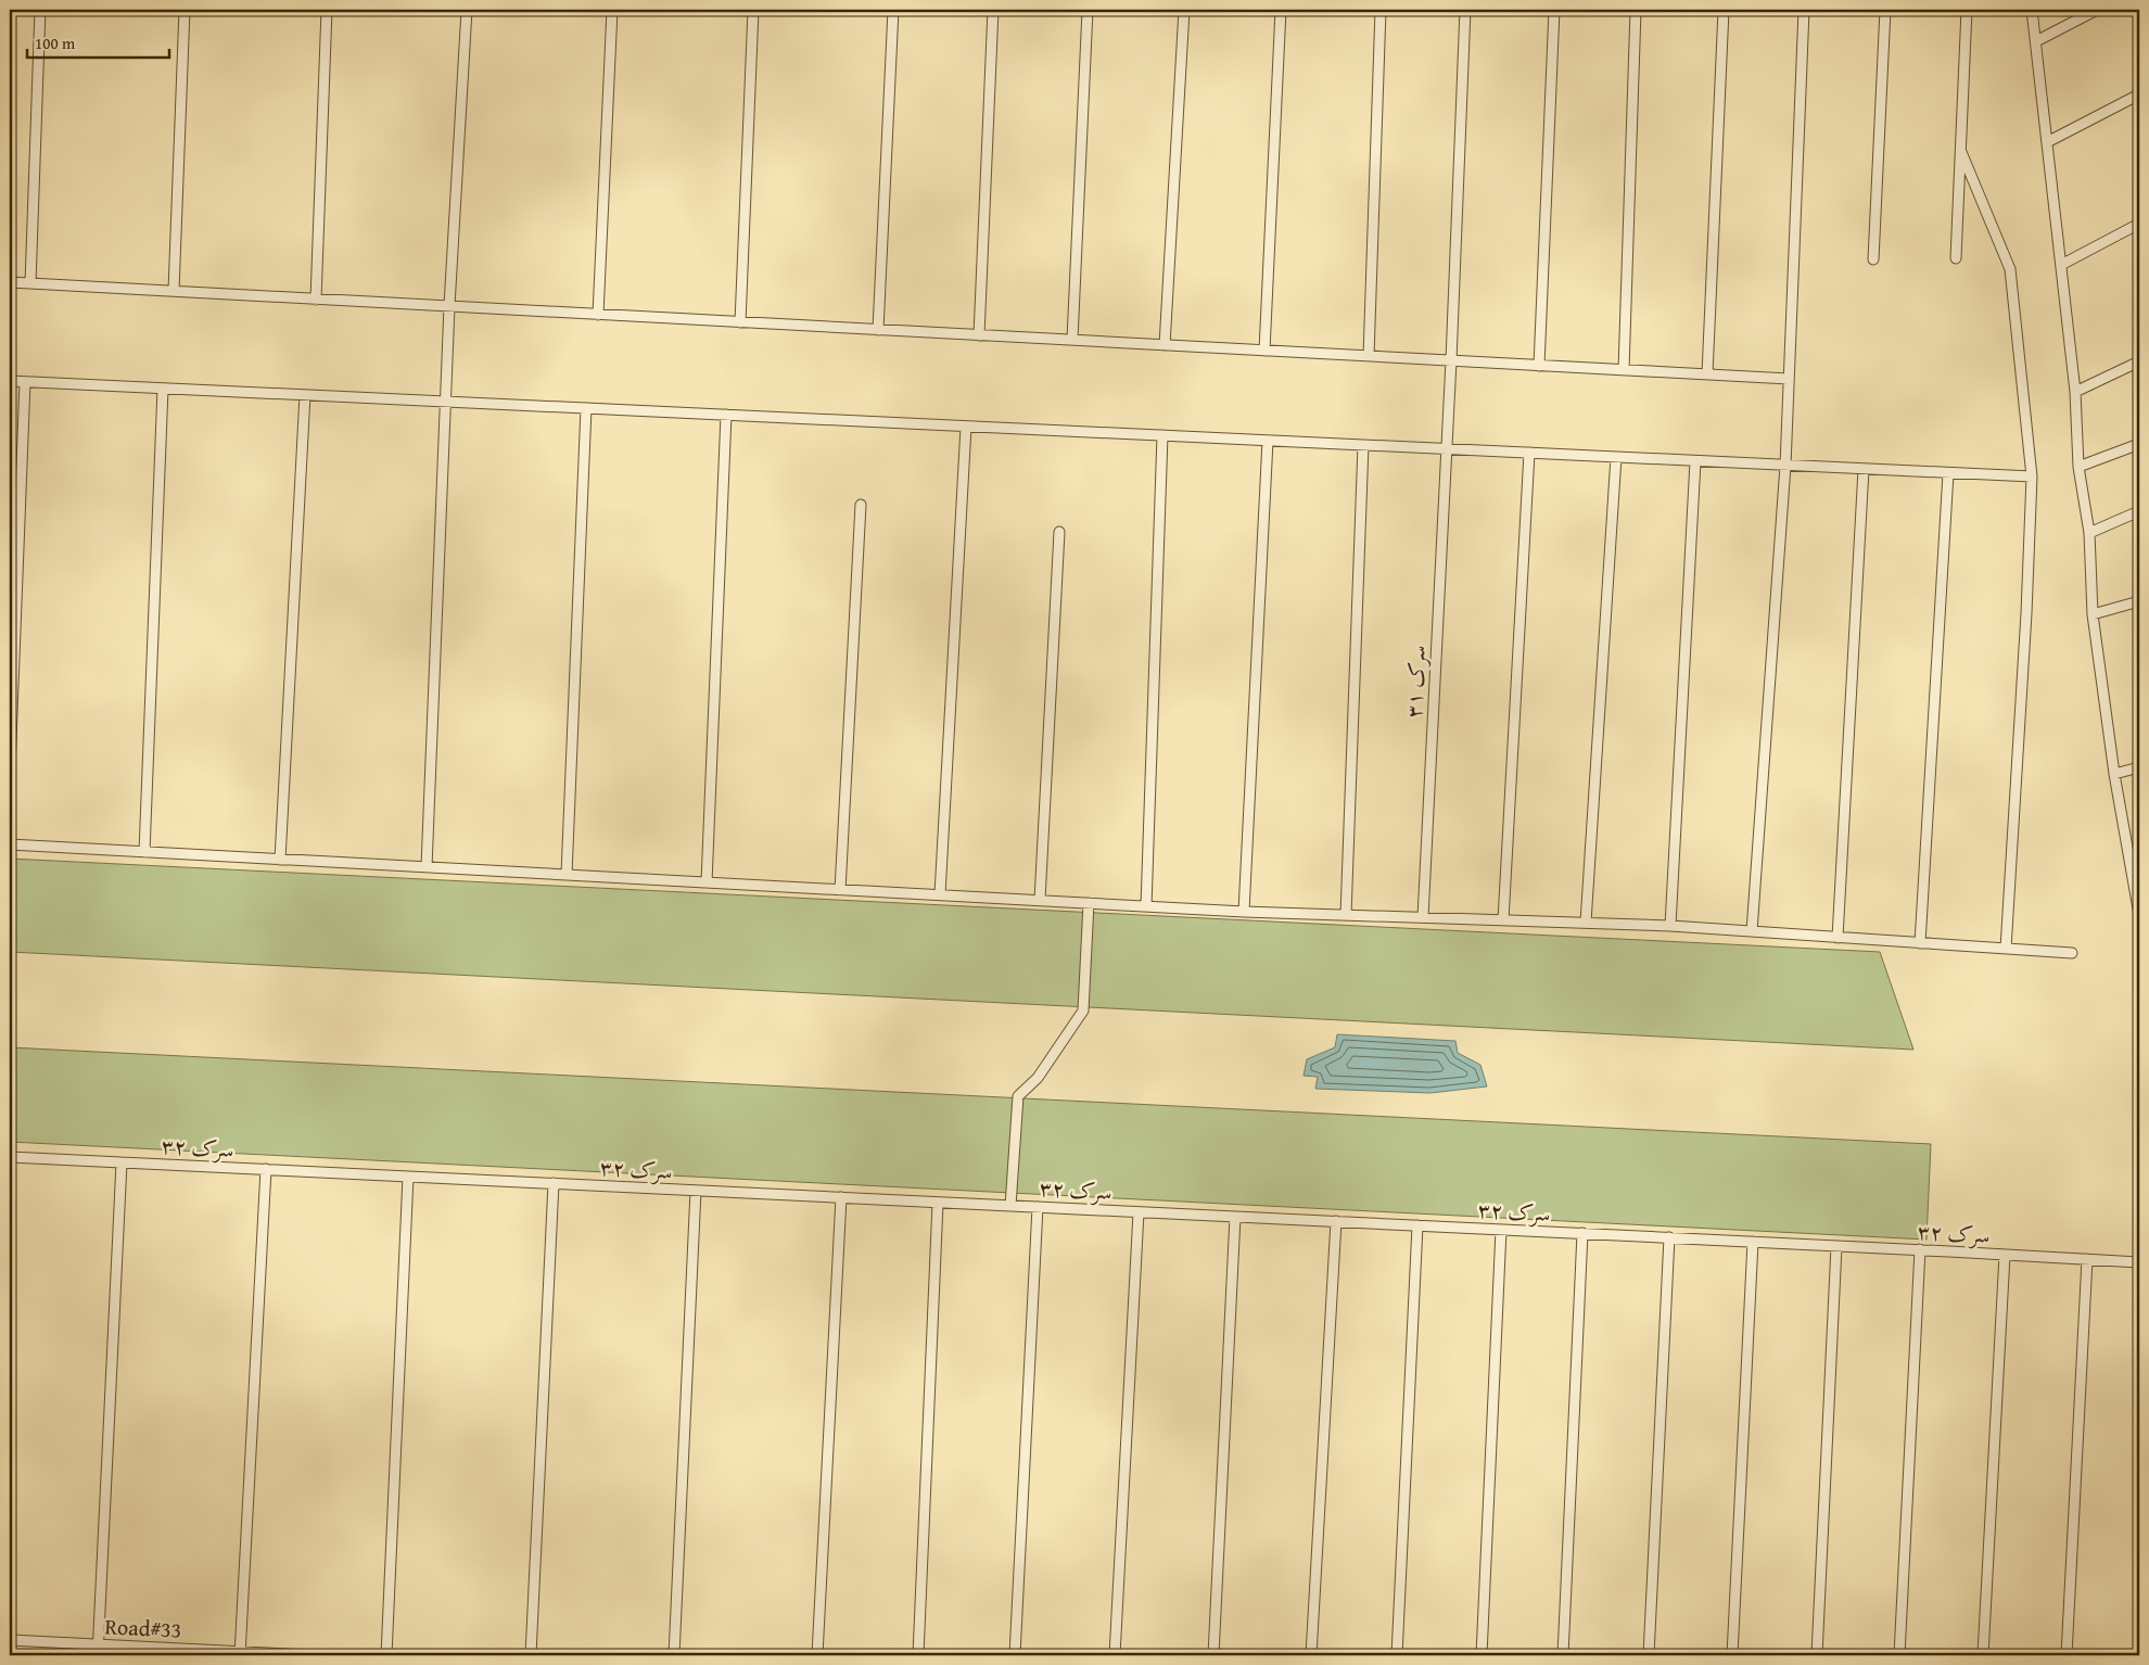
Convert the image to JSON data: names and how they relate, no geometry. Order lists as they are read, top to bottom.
{
  "streets": {
    "street": ["سرک ۳۱", "سرک ۳۲", "Road#33"]
  },
  "scale_bar": "100 m"
}
